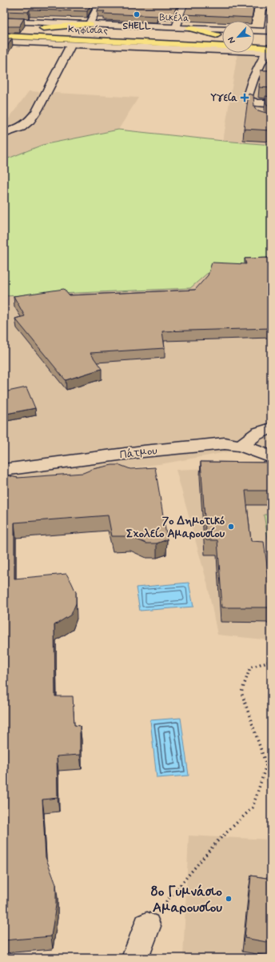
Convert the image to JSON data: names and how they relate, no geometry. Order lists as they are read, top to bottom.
{
  "streets": {
    "main road": ["Κηφισίας"],
    "street": ["Βικέλα", "Πάτμου"]
  },
  "places": {
    "other": ["SHELL", "7ο Δημοτικό Σχολείο Αμαρουσίου", "8ο Γυμνάσιο Αμαρουσίου"],
    "health": ["Υγεία"]
  },
  "north": "bottom left"
}
